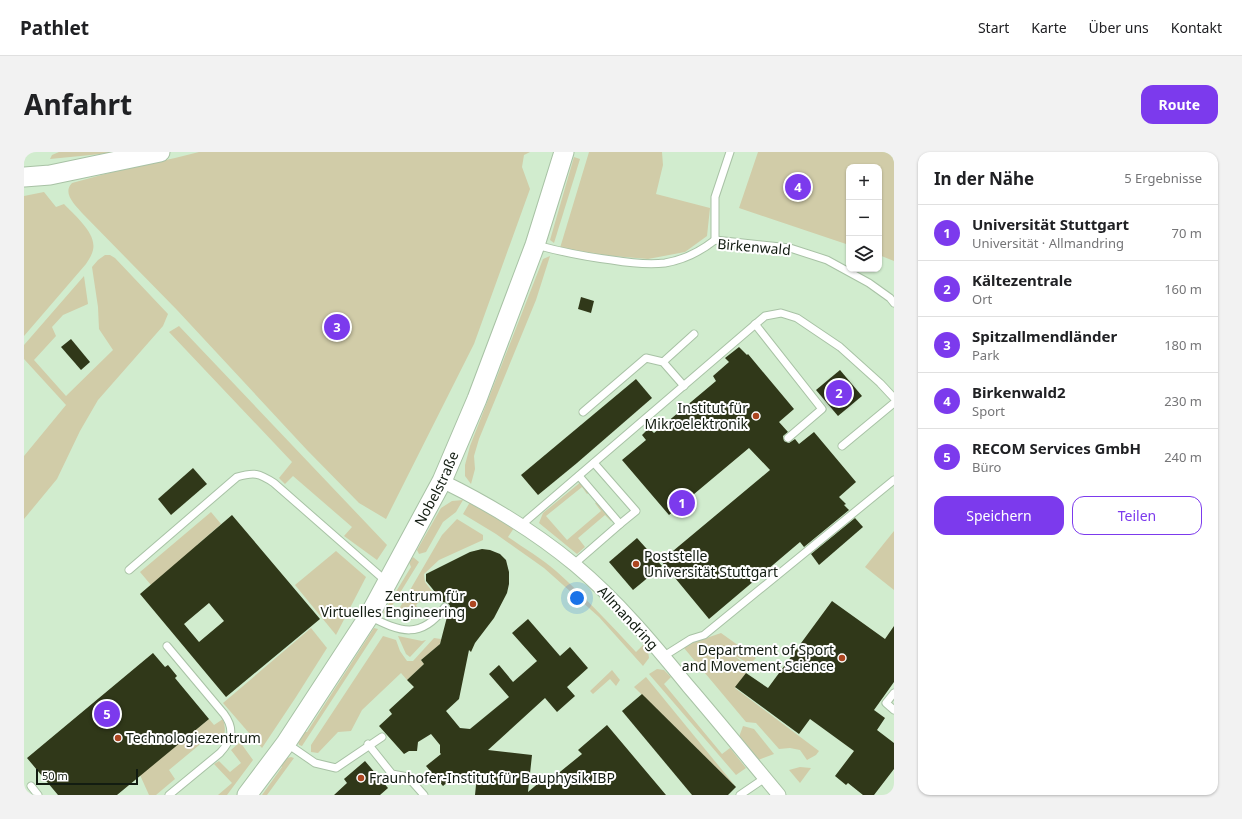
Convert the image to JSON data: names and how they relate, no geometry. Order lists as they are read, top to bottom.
{
  "streets": {
    "street": ["Nobelstraße", "Allmandring"],
    "lane": ["Birkenwald"]
  },
  "crossings": [
    ["Birkenwald", "Nobelstraße"],
    ["Nobelstraße", "Allmandring"]
  ],
  "places": [
    "Institut für Mikroelektronik",
    "Poststelle Universität Stuttgart",
    "Zentrum für Virtuelles Engineering",
    "Department of Sport and Movement Science",
    "Technologiezentrum",
    "Fraunhofer-Institut für Bauphysik IBP"
  ],
  "scale_bar": "50 m",
  "page": {
    "header": "Pathlet",
    "nav": [
      "Start",
      "Karte",
      "Über uns",
      "Kontakt"
    ],
    "title": "Anfahrt",
    "buttons": [
      "Route",
      ["Speichern", "Teilen"]
    ],
    "heading": ["In der Nähe", "5 Ergebnisse"],
    "map_buttons": ["+", "−"],
    "pins": [
      "4",
      "3",
      "2",
      "1",
      "5"
    ],
    "list": [
      {
        "mark": "1",
        "name": "Universität Stuttgart",
        "note": "Universität · Allmandring",
        "value": "70 m"
      },
      {
        "mark": "2",
        "name": "Kältezentrale",
        "note": "Ort",
        "value": "160 m"
      },
      {
        "mark": "3",
        "name": "Spitzallmendländer",
        "note": "Park",
        "value": "180 m"
      },
      {
        "mark": "4",
        "name": "Birkenwald2",
        "note": "Sport",
        "value": "230 m"
      },
      {
        "mark": "5",
        "name": "RECOM Services GmbH",
        "note": "Büro",
        "value": "240 m"
      }
    ],
    "scale": "50 m"
  }
}
